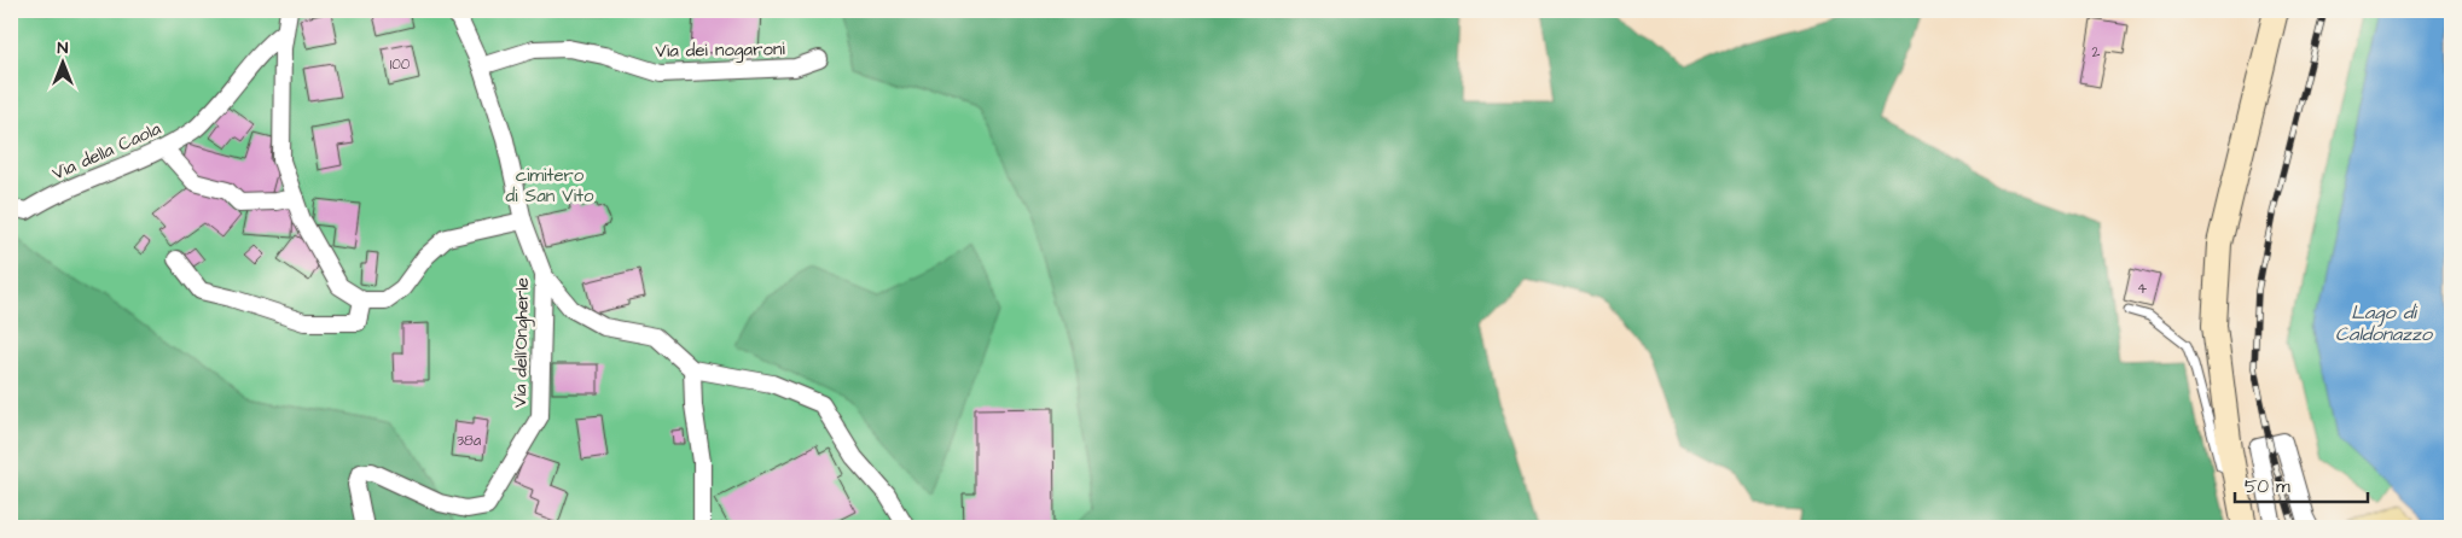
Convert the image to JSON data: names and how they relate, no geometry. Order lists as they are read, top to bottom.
{
  "streets": {
    "street": ["Via dei nogaroni", "Via della Caola", "Via dell'Ongherle"]
  },
  "crossings": [
    ["Via dei nogaroni", "Via dell'Ongherle"]
  ],
  "water": ["Lago di Caldonazzo"],
  "parks": ["cimitero di San Vito"],
  "house_numbers": [
    "2",
    "100",
    "4",
    "38a"
  ],
  "scale_bar": "50 m",
  "north": "top"
}
